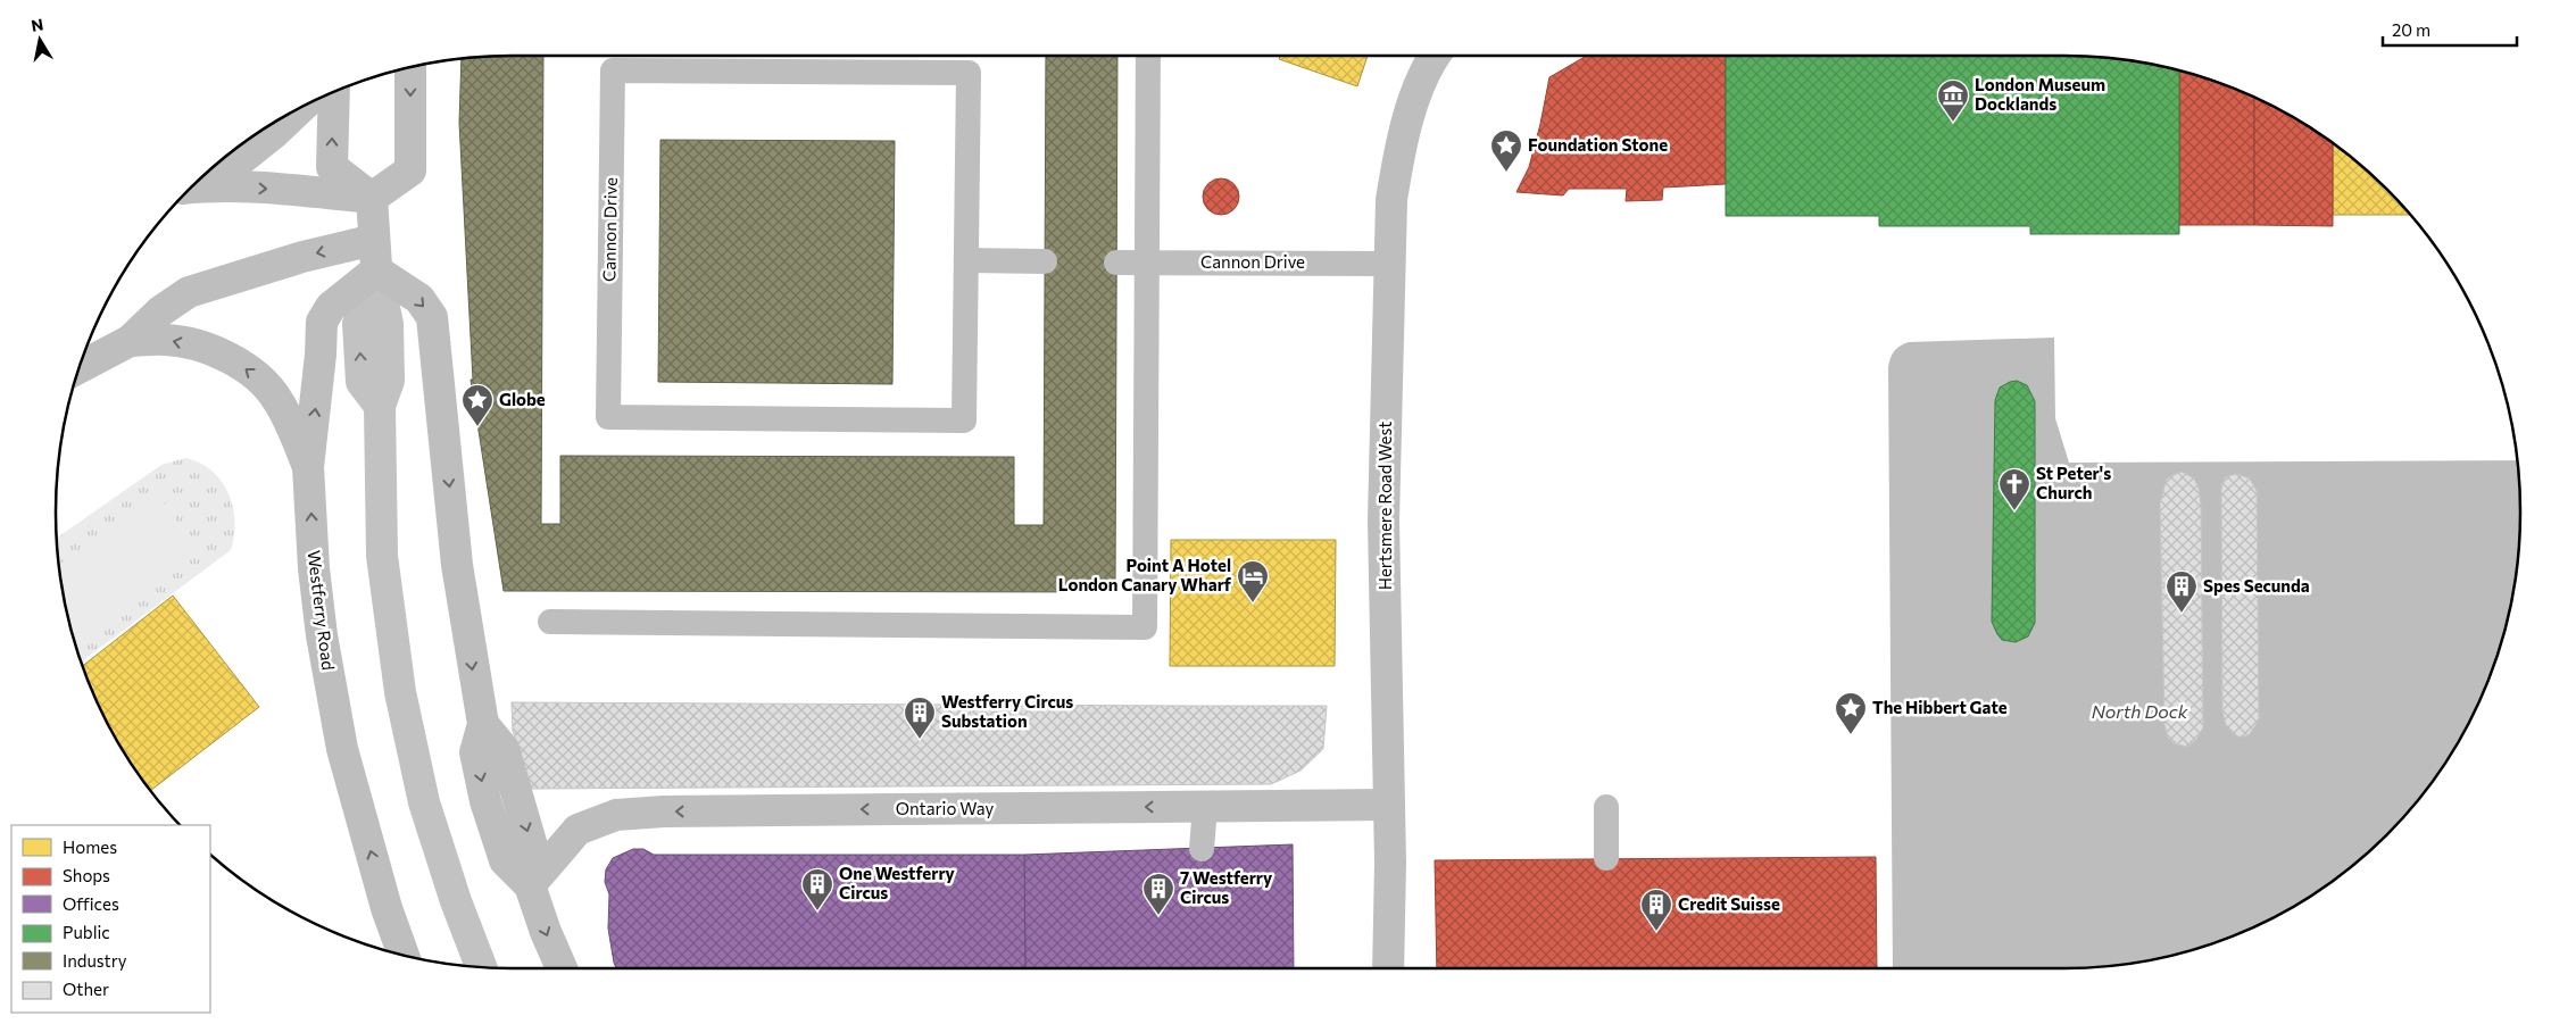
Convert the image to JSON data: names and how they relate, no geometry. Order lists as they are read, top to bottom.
{
  "streets": {
    "main road": ["Hertsmere Road West", "Westferry Road", "Ontario Way"],
    "lane": ["Cannon Drive"]
  },
  "crossings": [
    ["Cannon Drive", "Hertsmere Road West"],
    ["Hertsmere Road West", "Ontario Way"]
  ],
  "one_way": ["Ontario Way"],
  "water": ["North Dock"],
  "places": {
    "museum": ["London Museum Docklands"],
    "place": ["Foundation Stone", "Globe", "The Hibbert Gate"],
    "church": ["St Peter's Church"],
    "hotel": ["Point A Hotel London Canary Wharf"],
    "building": [
      "Spes Secunda",
      "Westferry Circus Substation",
      "One Westferry Circus",
      "7 Westferry Circus",
      "Credit Suisse"
    ]
  },
  "legend": [
    "Homes",
    "Shops",
    "Offices",
    "Public",
    "Industry",
    "Other"
  ],
  "scale_bar": "20 m",
  "north": "top"
}
